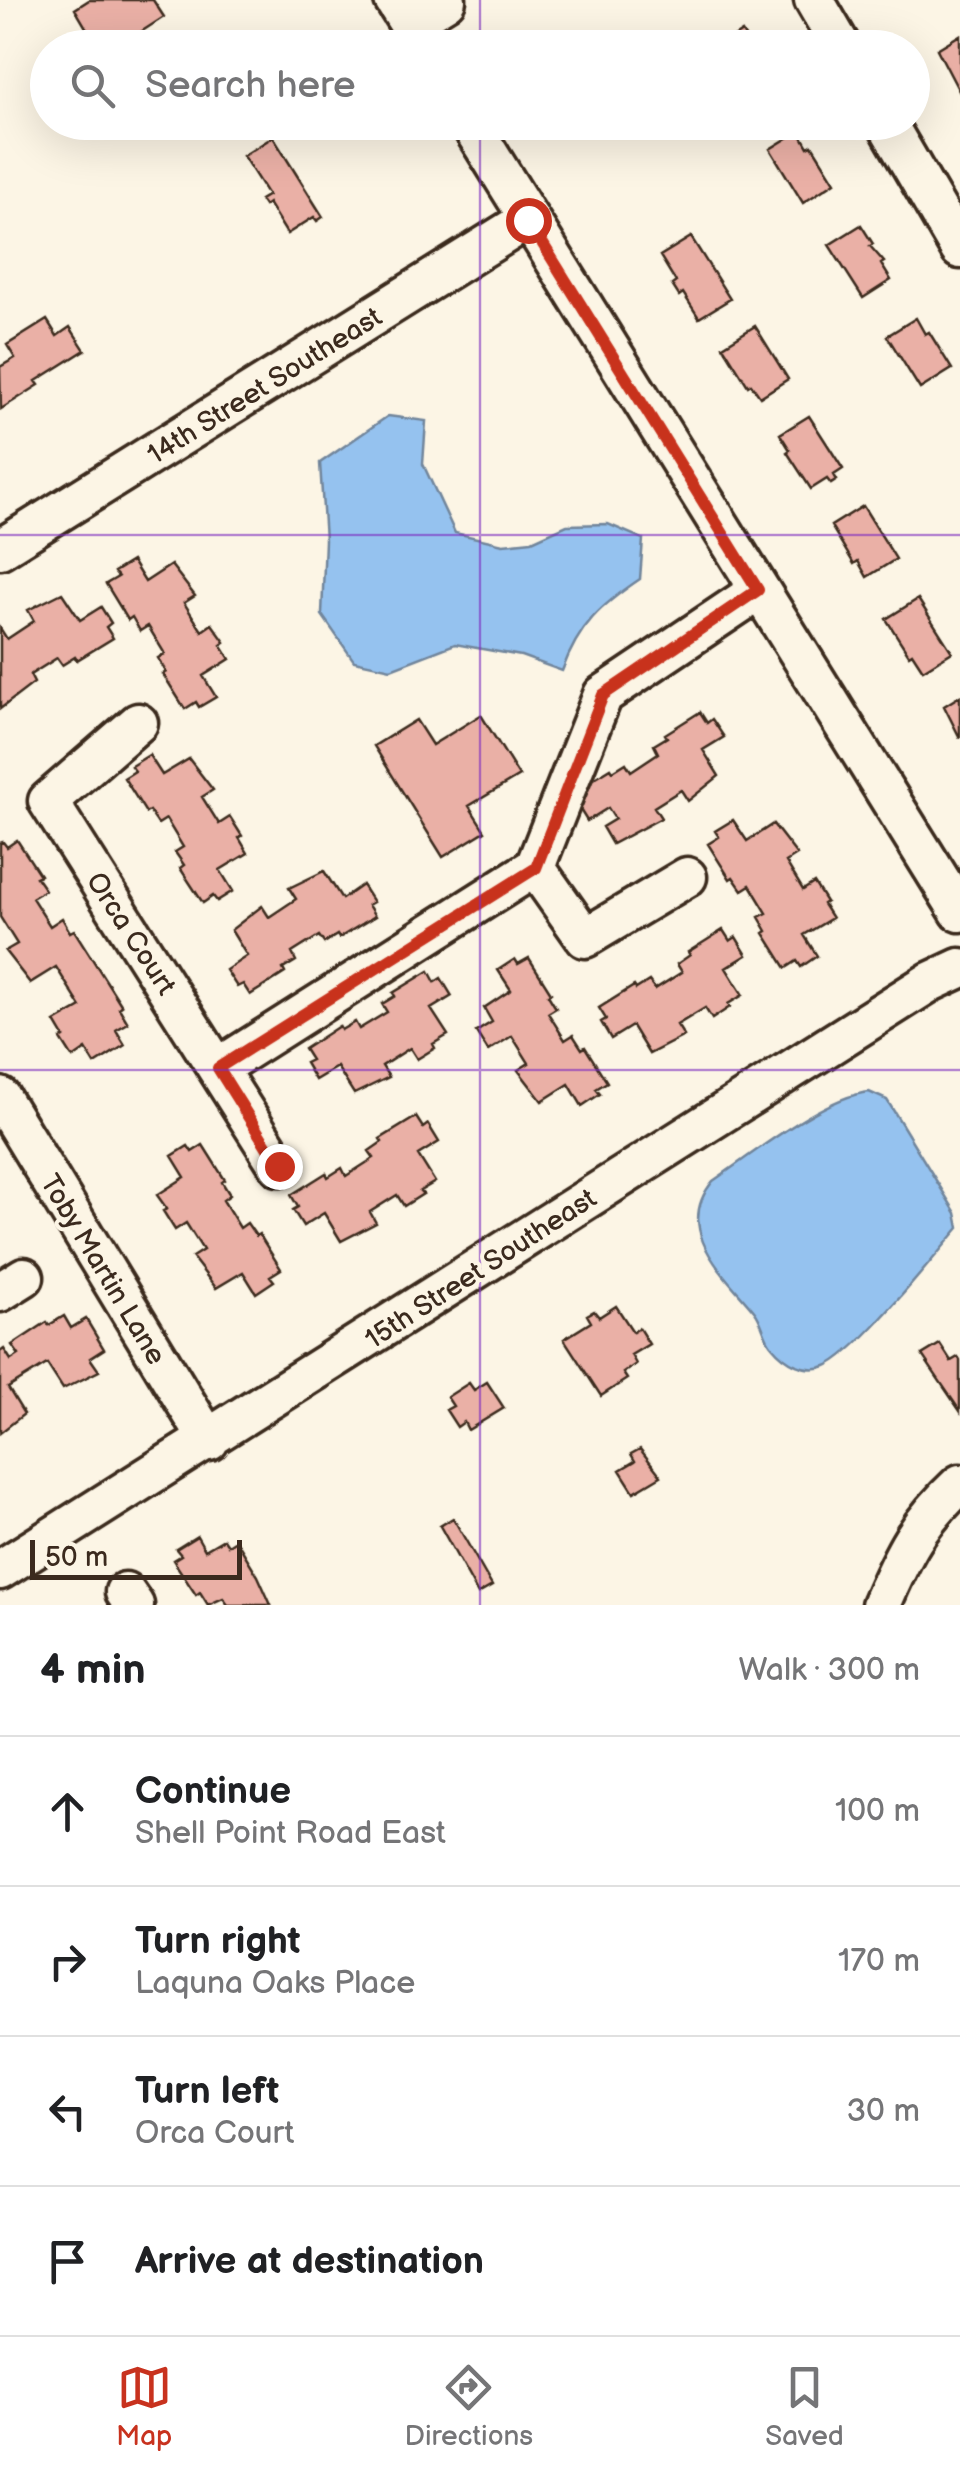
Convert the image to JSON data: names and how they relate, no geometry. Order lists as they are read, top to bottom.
{
  "streets": {
    "street": [
      "14th Street Southeast",
      "Orca Court",
      "15th Street Southeast",
      "Toby Martin Lane"
    ]
  },
  "crossings": [
    ["15th Street Southeast", "Toby Martin Lane"]
  ],
  "scale_bar": "50 m",
  "page": {
    "search": "Search here",
    "scale": "50 m",
    "heading": ["4 min", "Walk · 300 m"],
    "list": [
      ["Continue", "Shell Point Road East", "100 m"],
      ["Turn right", "Laquna Oaks Place", "170 m"],
      ["Turn left", "Orca Court", "30 m"],
      "Arrive at destination"
    ],
    "nav": ["Map", "Directions", "Saved"]
  }
}
